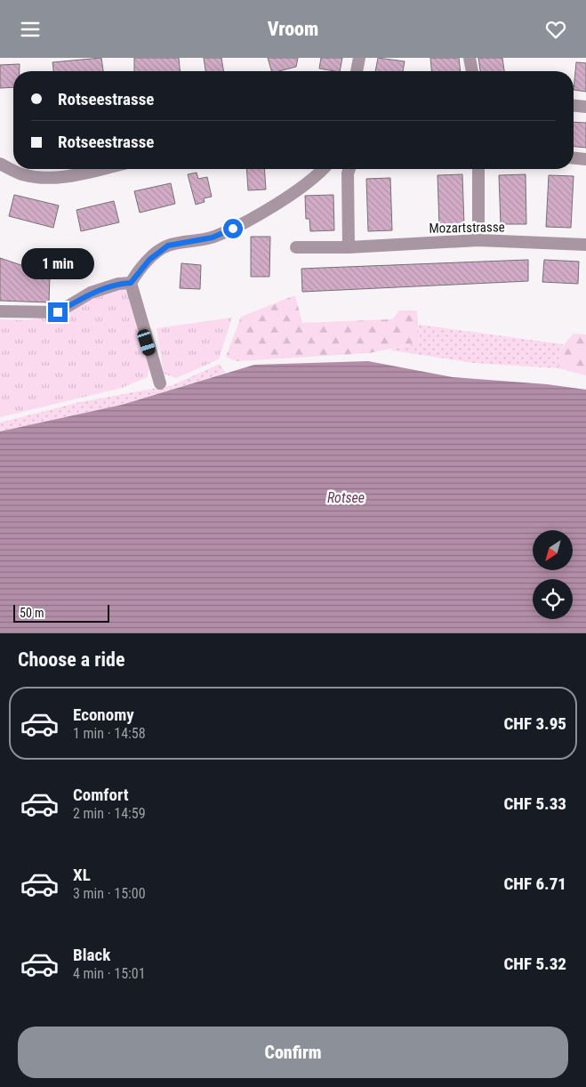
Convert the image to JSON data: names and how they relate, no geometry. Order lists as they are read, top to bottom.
{
  "streets": {
    "street": ["Mozartstrasse"]
  },
  "water": ["Rotsee"],
  "scale_bar": "50 m",
  "north": "bottom left",
  "page": {
    "header": "Vroom",
    "banner": ["Rotseestrasse", "Rotseestrasse"],
    "bubble": "1 min",
    "scale": "50 m",
    "heading": "Choose a ride",
    "list": [
      {
        "name": "Economy",
        "note": "1 min · 14:58",
        "value": "CHF 3.95"
      },
      {
        "name": "Comfort",
        "note": "2 min · 14:59",
        "value": "CHF 5.33"
      },
      {
        "name": "XL",
        "note": "3 min · 15:00",
        "value": "CHF 6.71"
      },
      {
        "name": "Black",
        "note": "4 min · 15:01",
        "value": "CHF 5.32"
      }
    ],
    "buttons": "Confirm"
  }
}
